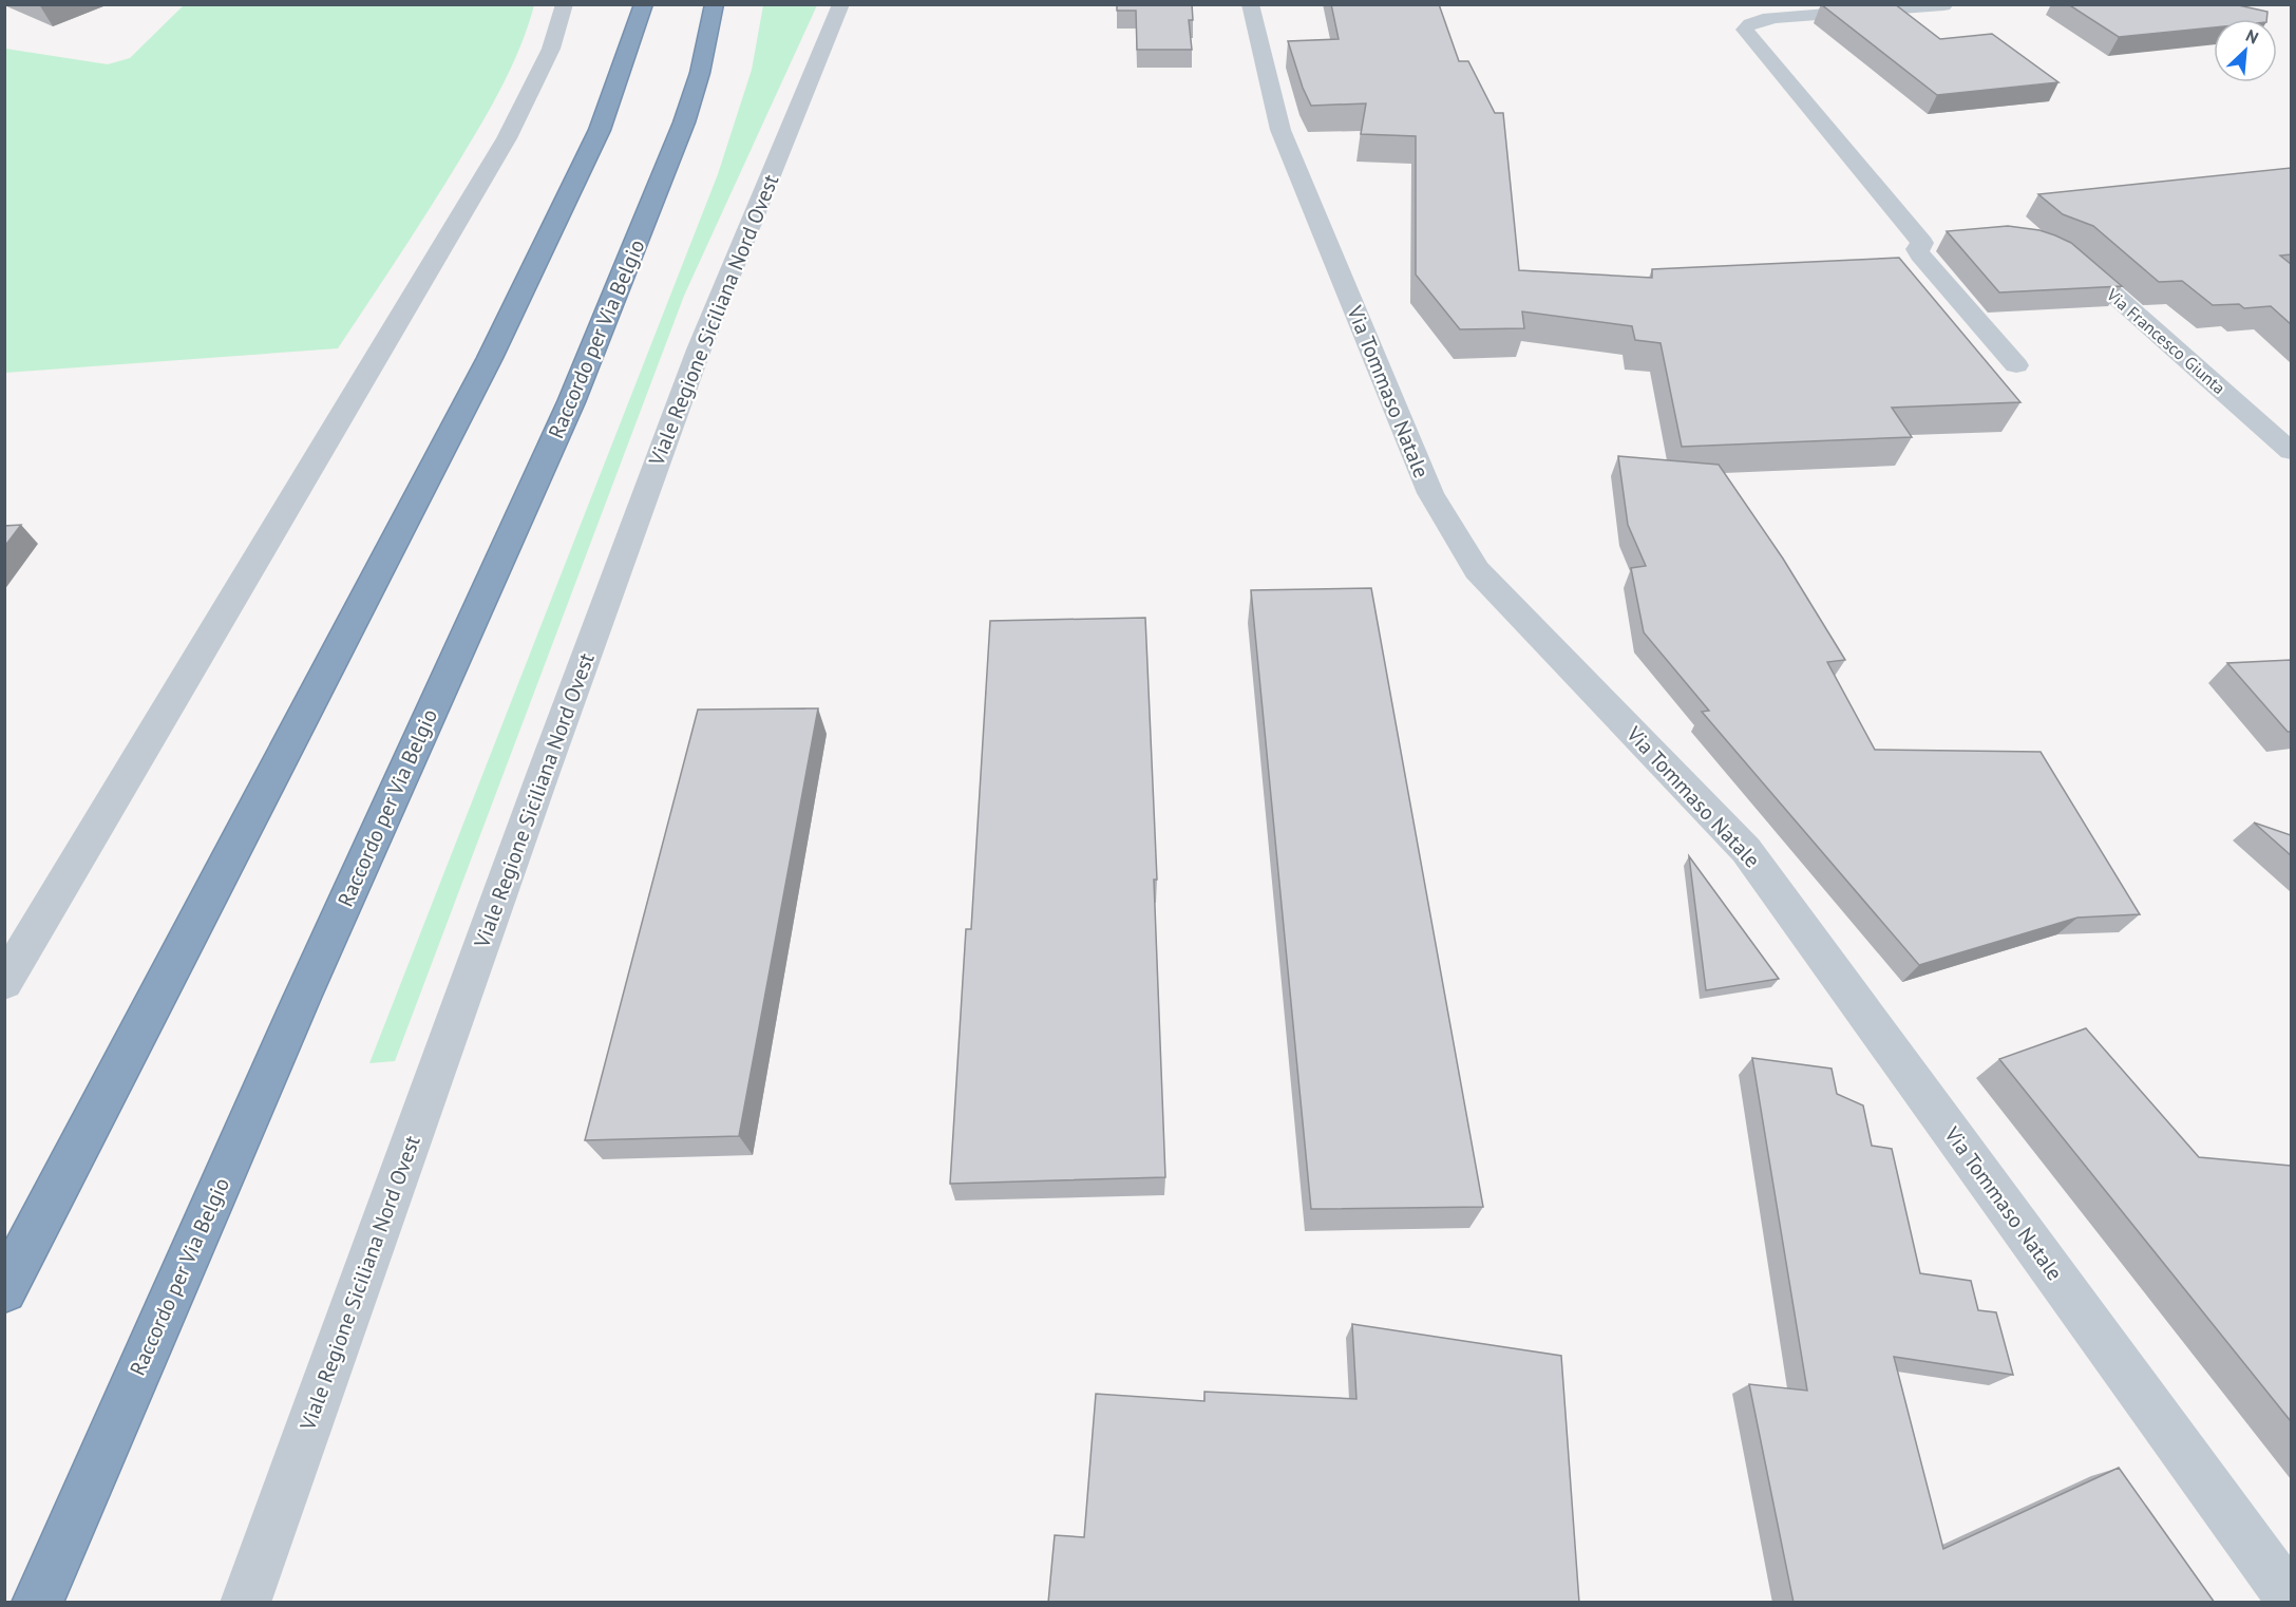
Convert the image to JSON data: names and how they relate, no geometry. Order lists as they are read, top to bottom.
{
  "streets": {
    "highway": ["Raccordo per Via Belgio"],
    "street": ["Viale Regione Siciliana Nord Ovest", "Via Francesco Giunta", "Via Tommaso Natale"]
  },
  "north": "top right"
}
